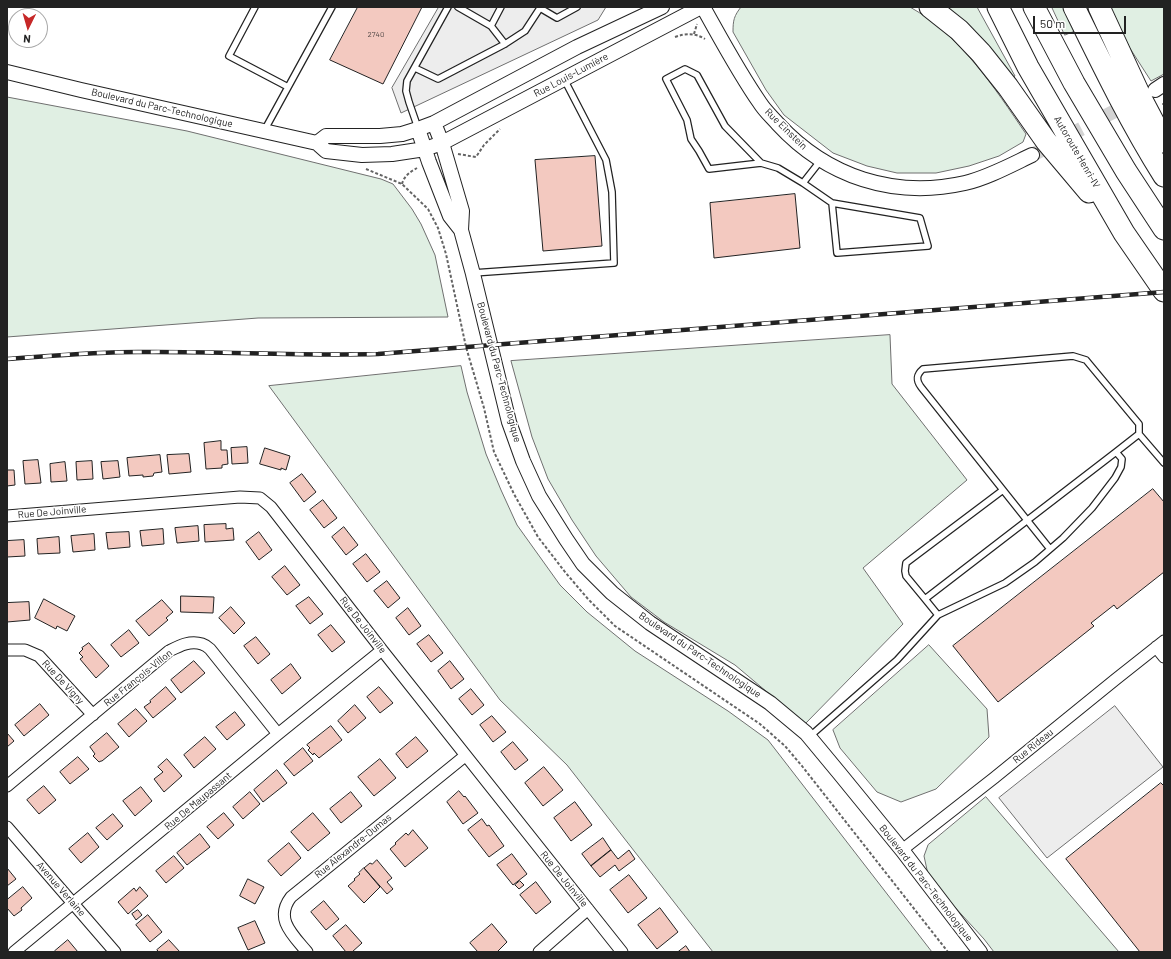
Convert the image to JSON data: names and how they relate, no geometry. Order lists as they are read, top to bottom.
{
  "streets": {
    "highway": ["Autoroute Henri-IV"],
    "street": [
      "Rue Louis-Lumière",
      "Boulevard du Parc-Technologique",
      "Rue Einstein",
      "Rue De Joinville",
      "Rue François-Villon",
      "Rue De Vigny",
      "Rue Rideau",
      "Rue De Maupassant",
      "Rue Alexandre-Dumas",
      "Avenue Verlaine"
    ]
  },
  "crossings": [
    ["Rue Louis-Lumière", "Boulevard du Parc-Technologique"],
    ["Rue Louis-Lumière", "Rue Einstein"],
    ["Boulevard du Parc-Technologique", "Rue Rideau"],
    ["Rue De Joinville", "Rue De Maupassant"],
    ["Rue De Joinville", "Rue Alexandre-Dumas"],
    ["Rue François-Villon", "Rue De Vigny"],
    ["Rue François-Villon", "Rue De Maupassant"],
    ["Rue De Maupassant", "Avenue Verlaine"]
  ],
  "house_numbers": ["2740"],
  "scale_bar": "50 m",
  "north": "bottom"
}
